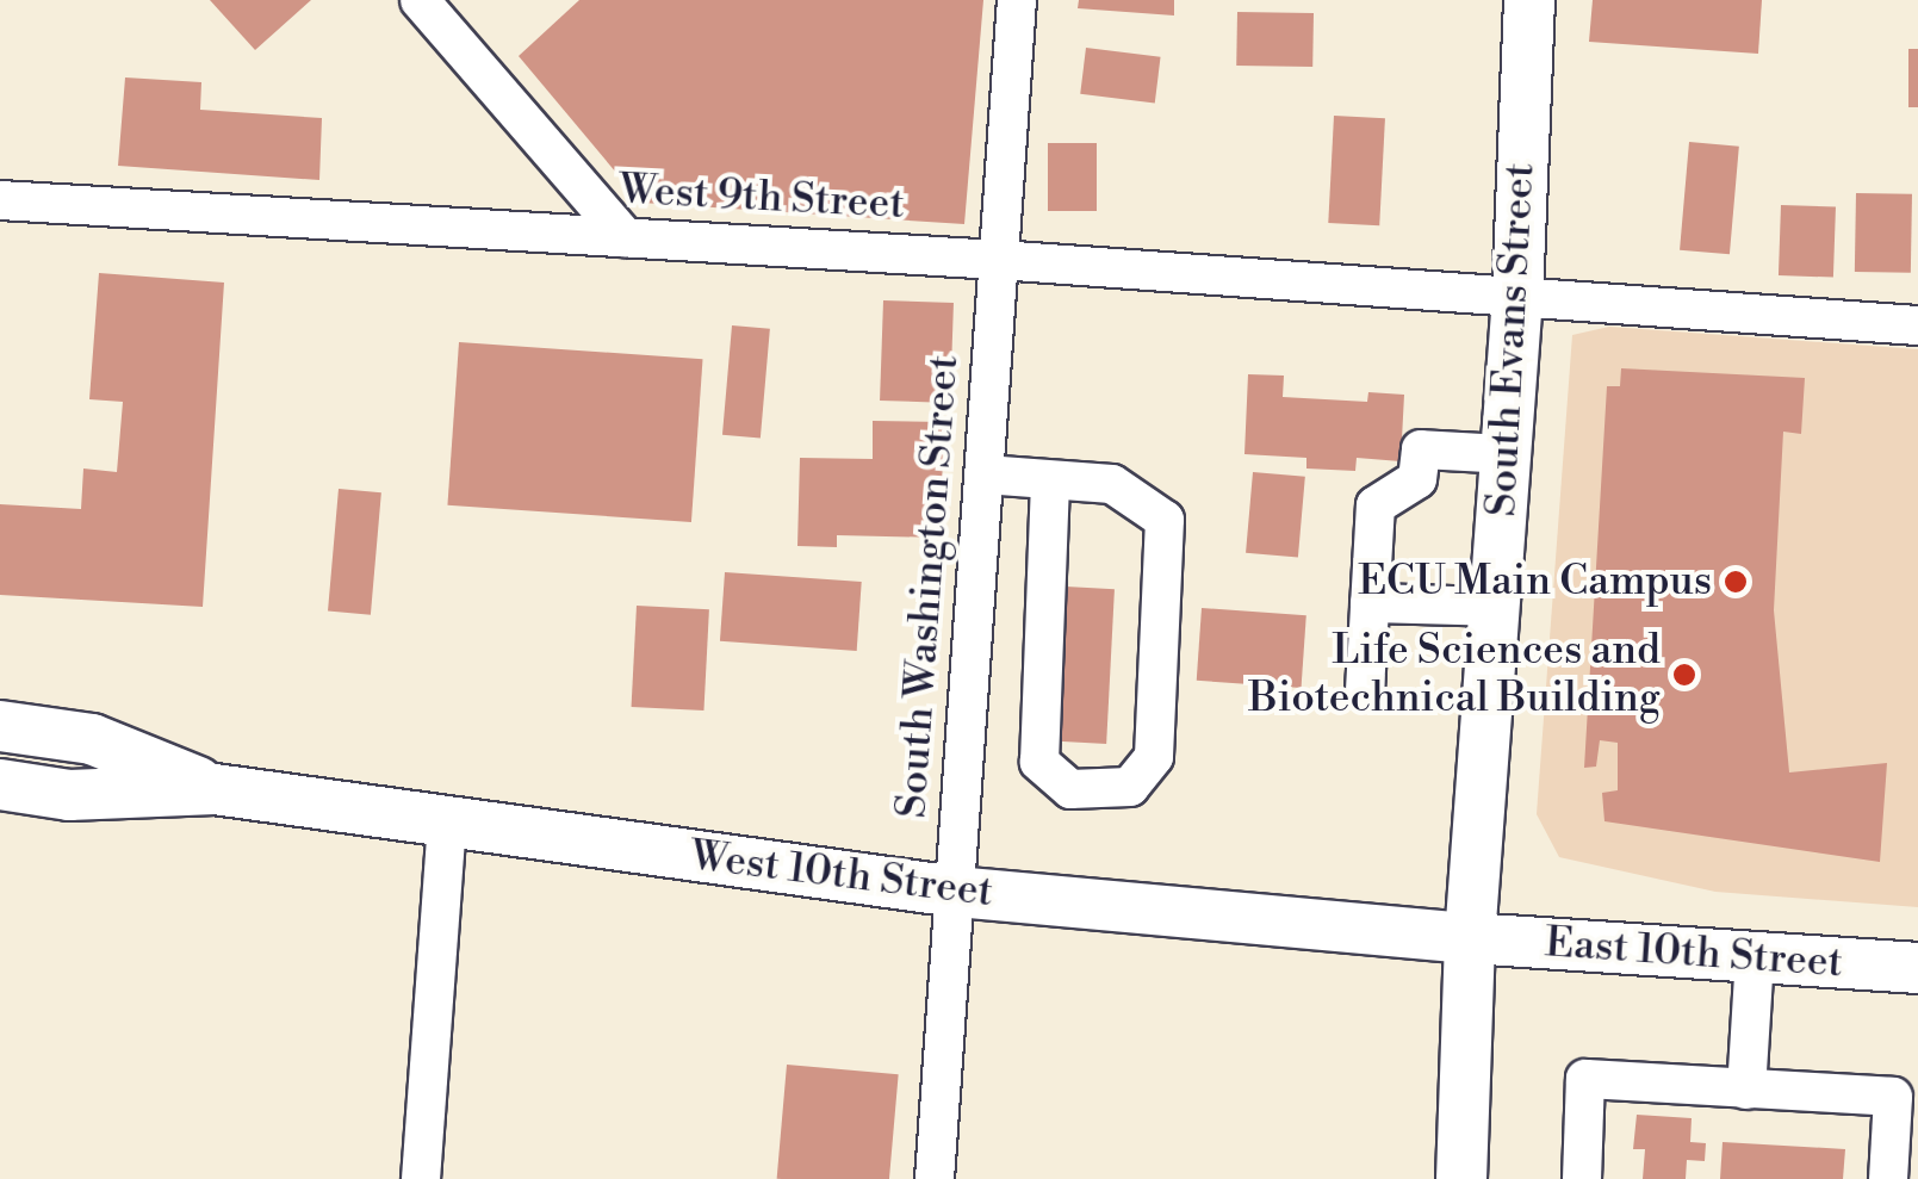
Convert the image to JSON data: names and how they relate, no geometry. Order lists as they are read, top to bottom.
{
  "streets": {
    "main road": ["South Evans Street", "West 10th Street", "East 10th Street"],
    "street": ["West 9th Street", "South Washington Street"]
  },
  "crossings": [
    ["West 9th Street", "South Evans Street"],
    ["West 9th Street", "South Washington Street"],
    ["South Evans Street", "West 10th Street"],
    ["South Evans Street", "East 10th Street"],
    ["South Washington Street", "West 10th Street"],
    ["West 10th Street", "East 10th Street"]
  ],
  "places": ["ECU Main Campus", "Life Sciences and Biotechnical Building"]
}
